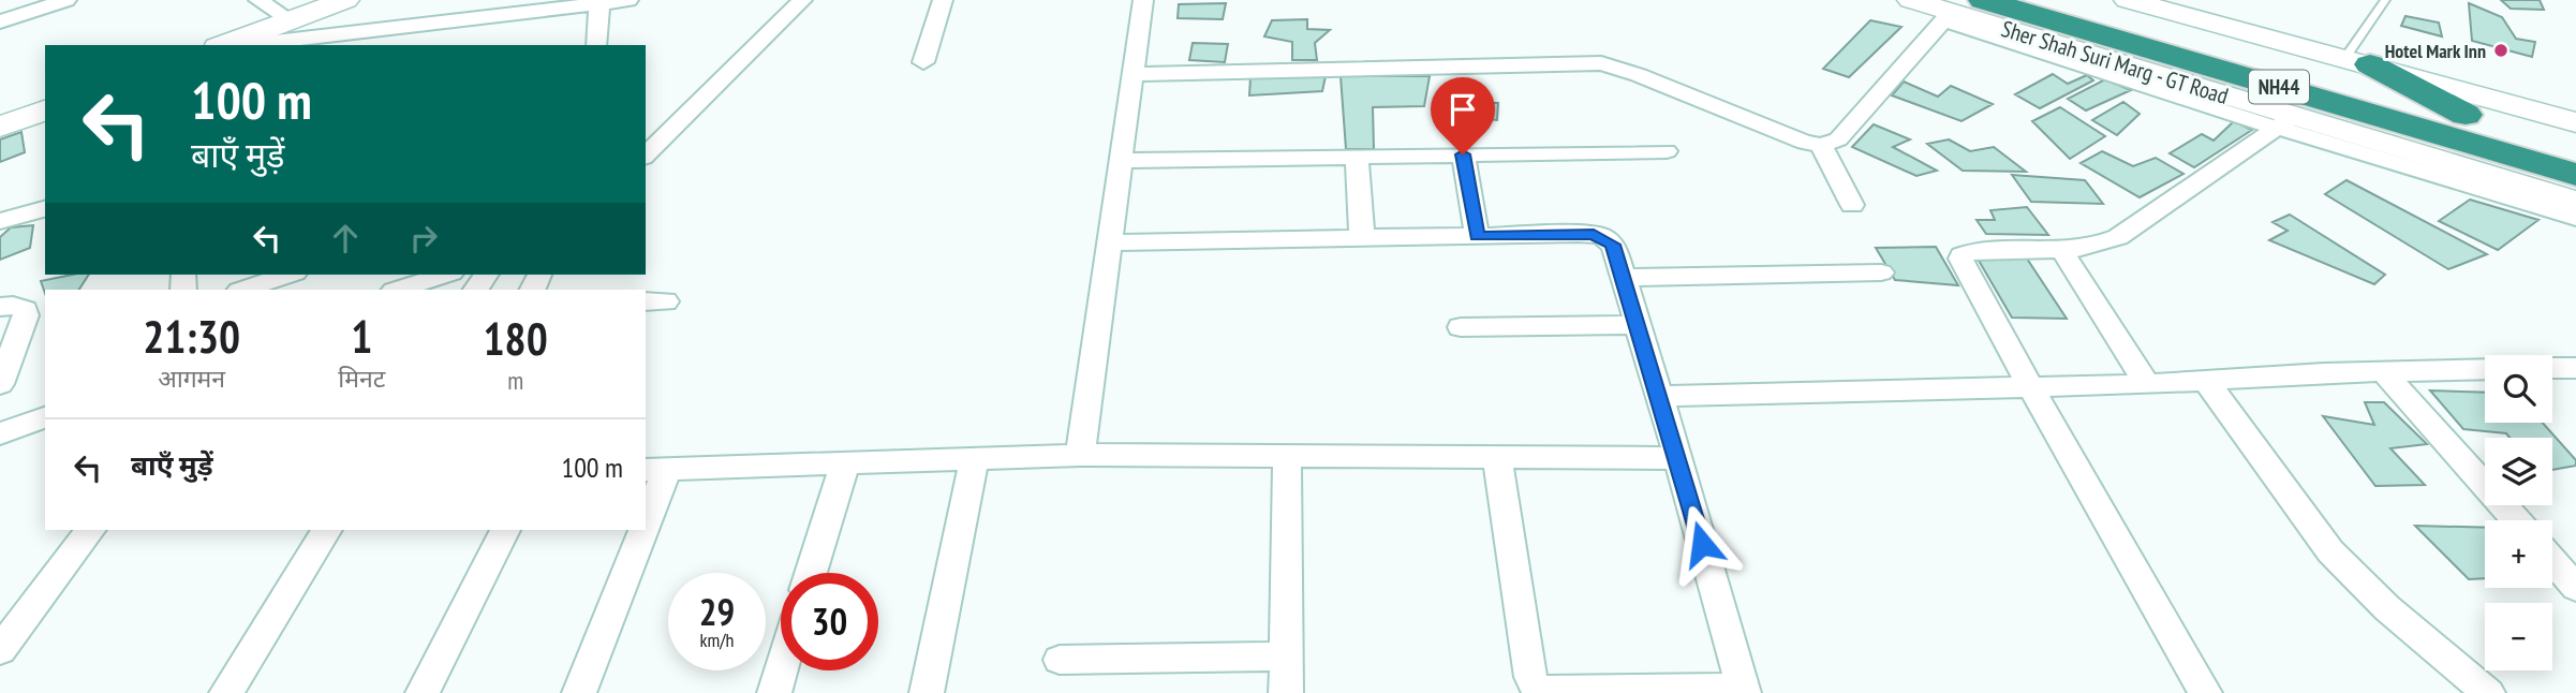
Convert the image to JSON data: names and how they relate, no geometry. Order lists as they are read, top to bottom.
{
  "streets": {
    "highway": ["Sher Shah Suri Marg - GT Road", "NH44"]
  },
  "places": ["Hotel Mark Inn"],
  "page": {
    "turn": ["100 m", "बाएँ मुड़ें"],
    "eta": [
      "21:30",
      "आगमन",
      "1",
      "मिनट",
      "180",
      "m"
    ],
    "map_buttons": ["+", "−"],
    "list": [
      {
        "name": "बाएँ मुड़ें",
        "value": "100 m"
      }
    ],
    "speed": "29 km/h",
    "limit": "30"
  }
}
